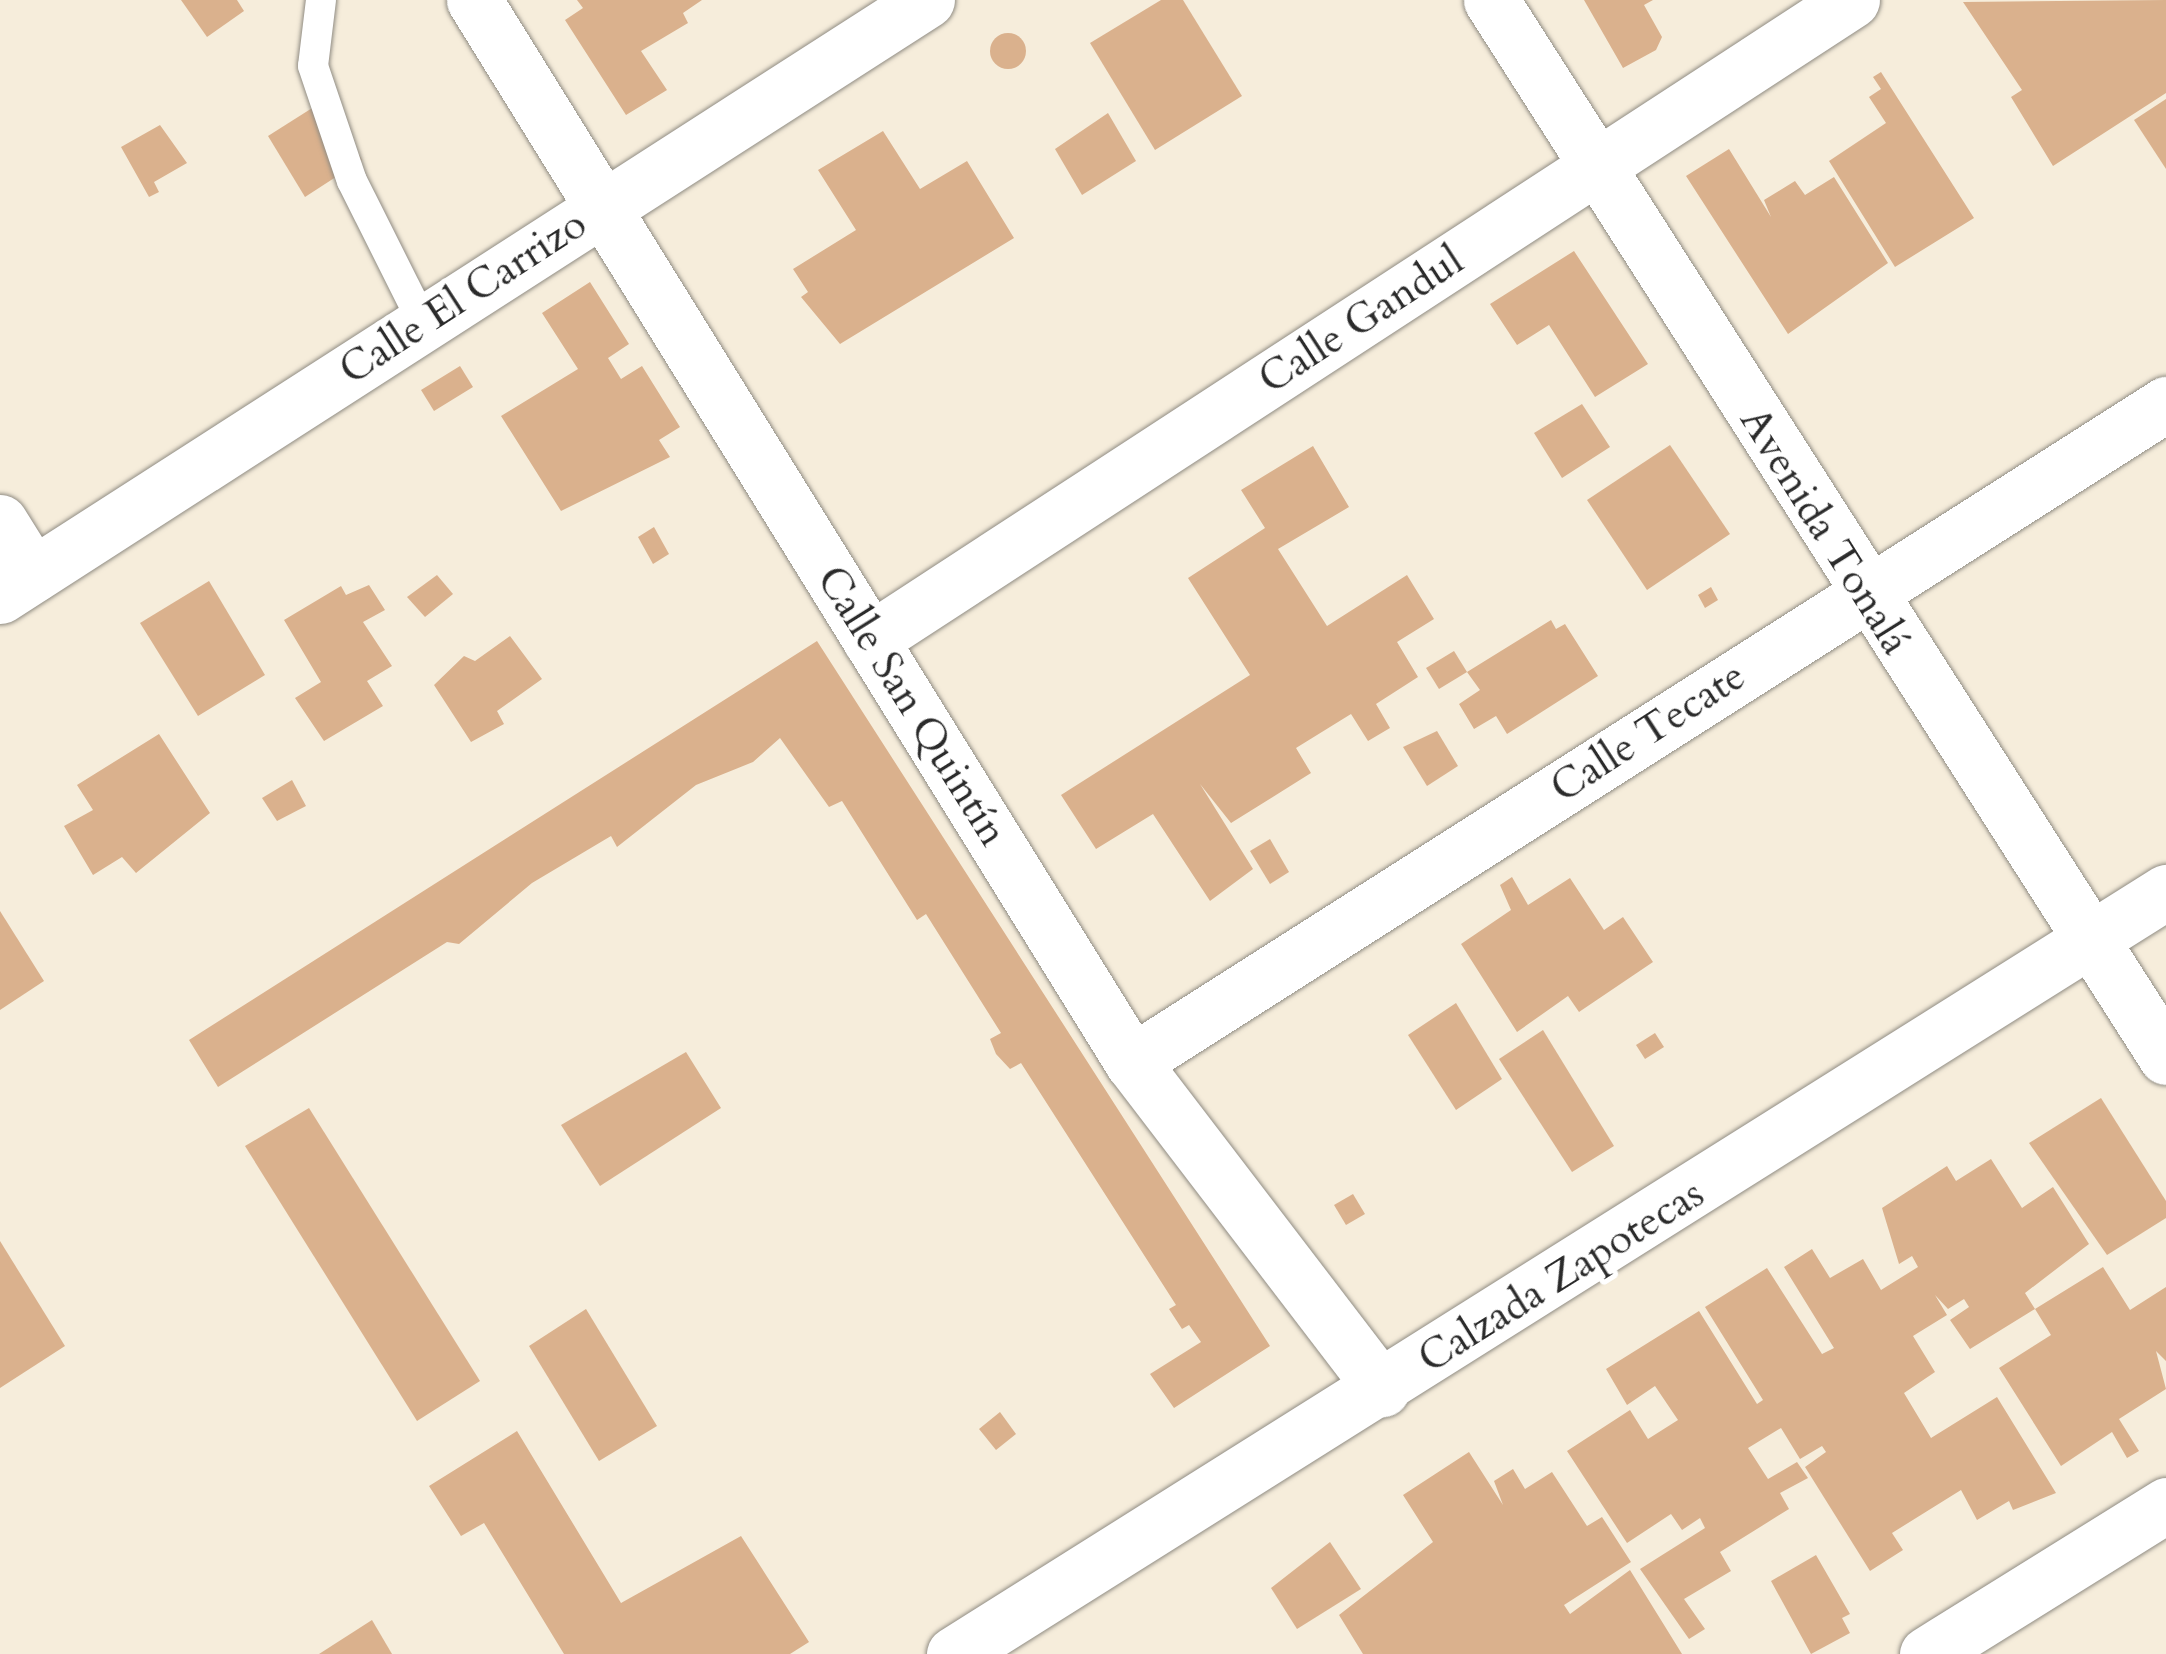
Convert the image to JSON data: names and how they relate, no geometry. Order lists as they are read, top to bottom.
{
  "streets": {
    "street": [
      "Calle El Carrizo",
      "Calle Gandul",
      "Avenida Tonalá",
      "Calle San Quintín",
      "Calle Tecate",
      "Calzada Zapotecas"
    ]
  },
  "crossings": [
    ["Calle El Carrizo", "Calle San Quintín"],
    ["Calle Gandul", "Avenida Tonalá"],
    ["Calle Gandul", "Calle San Quintín"],
    ["Avenida Tonalá", "Calle Tecate"],
    ["Avenida Tonalá", "Calzada Zapotecas"],
    ["Calle San Quintín", "Calle Tecate"],
    ["Calle San Quintín", "Calzada Zapotecas"]
  ]
}
